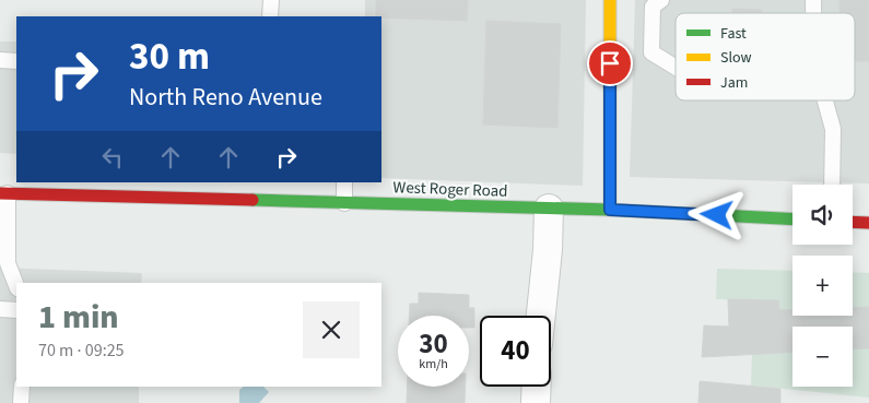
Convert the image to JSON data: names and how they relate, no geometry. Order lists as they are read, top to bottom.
{
  "streets": {
    "street": ["West Roger Road"]
  },
  "legend": ["Fast", "Slow", "Jam"],
  "page": {
    "turn": ["30 m", "North Reno Avenue"],
    "map_buttons": ["+", "−"],
    "heading": ["1 min", "70 m · 09:25"],
    "speed": "30 km/h",
    "limit": "40"
  }
}
